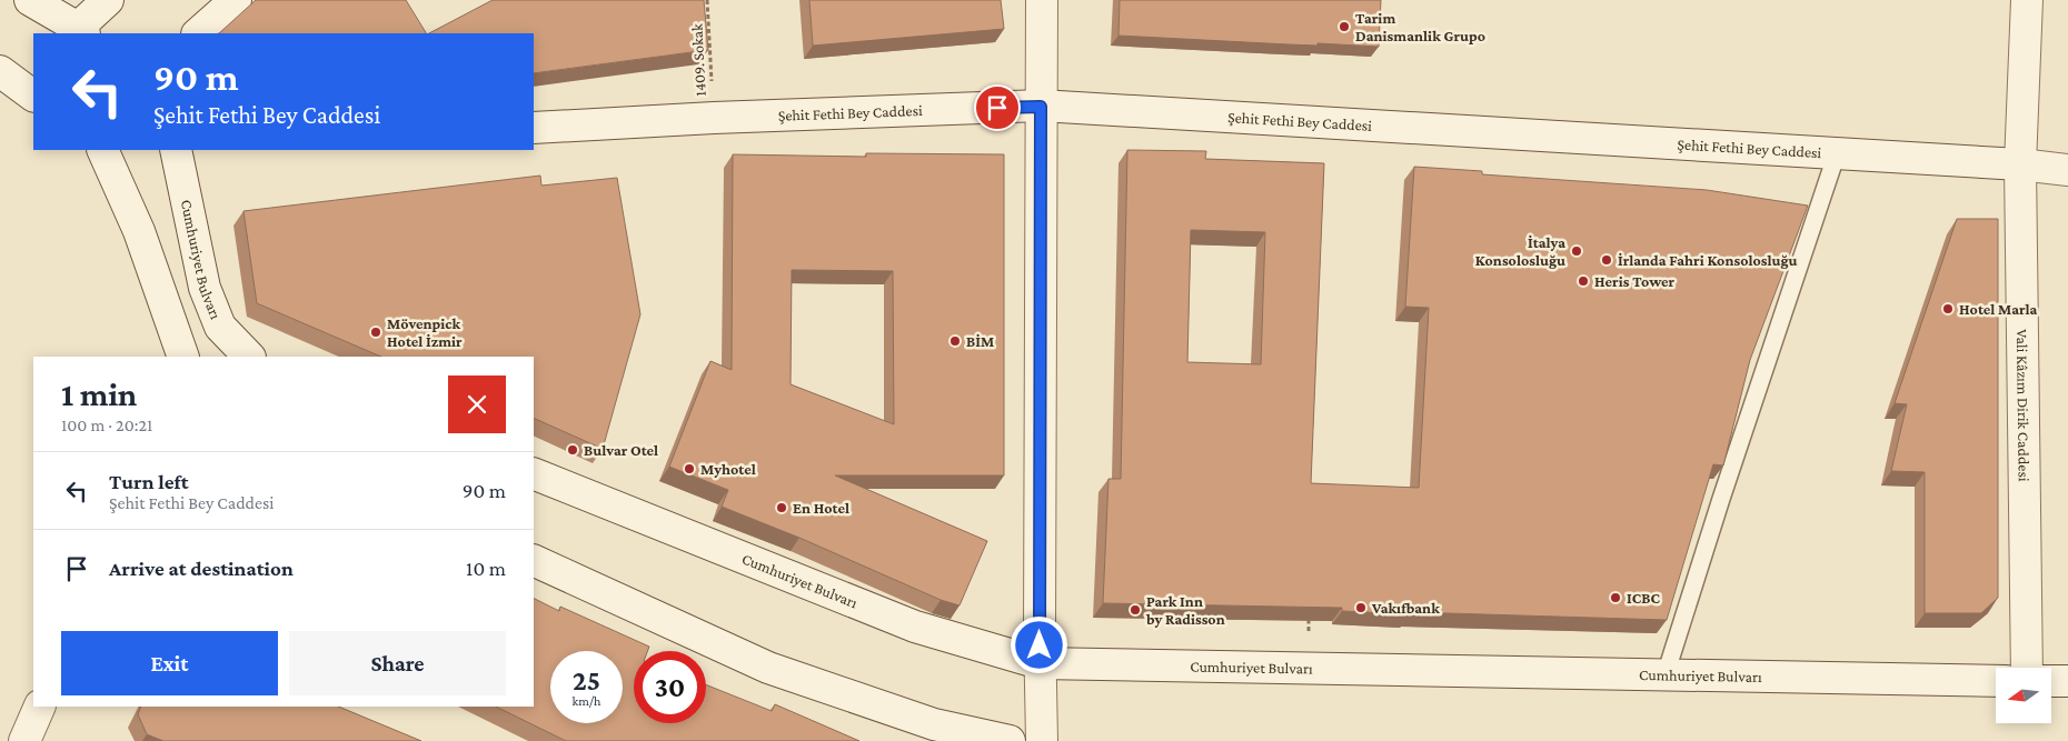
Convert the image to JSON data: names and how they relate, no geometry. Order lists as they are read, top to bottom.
{
  "streets": {
    "street": ["Şehit Fethi Bey Caddesi", "Cumhuriyet Bulvarı", "Vali Kâzım Dirik Caddesi"],
    "path": ["1409. Sokak"]
  },
  "crossings": [
    ["1409. Sokak", "Şehit Fethi Bey Caddesi"],
    ["Şehit Fethi Bey Caddesi", "Vali Kâzım Dirik Caddesi"]
  ],
  "places": [
    "Tarim Danismanlik Grupo",
    "İtalya Konsolosluğu",
    "İrlanda Fahri Konsolosluğu",
    "Heris Tower",
    "Hotel Marla",
    "Mövenpick Hotel İzmir",
    "BİM",
    "Bulvar Otel",
    "Myhotel",
    "En Hotel",
    "ICBC",
    "Vakıfbank",
    "Park Inn by Radisson"
  ],
  "north": "left",
  "page": {
    "turn": ["90 m", "Şehit Fethi Bey Caddesi"],
    "heading": ["1 min", "100 m · 20:21"],
    "list": [
      {
        "name": "Turn left",
        "note": "Şehit Fethi Bey Caddesi",
        "value": "90 m"
      },
      {
        "name": "Arrive at destination",
        "value": "10 m"
      }
    ],
    "buttons": ["Exit", "Share"],
    "speed": "25 km/h",
    "limit": "30"
  }
}
